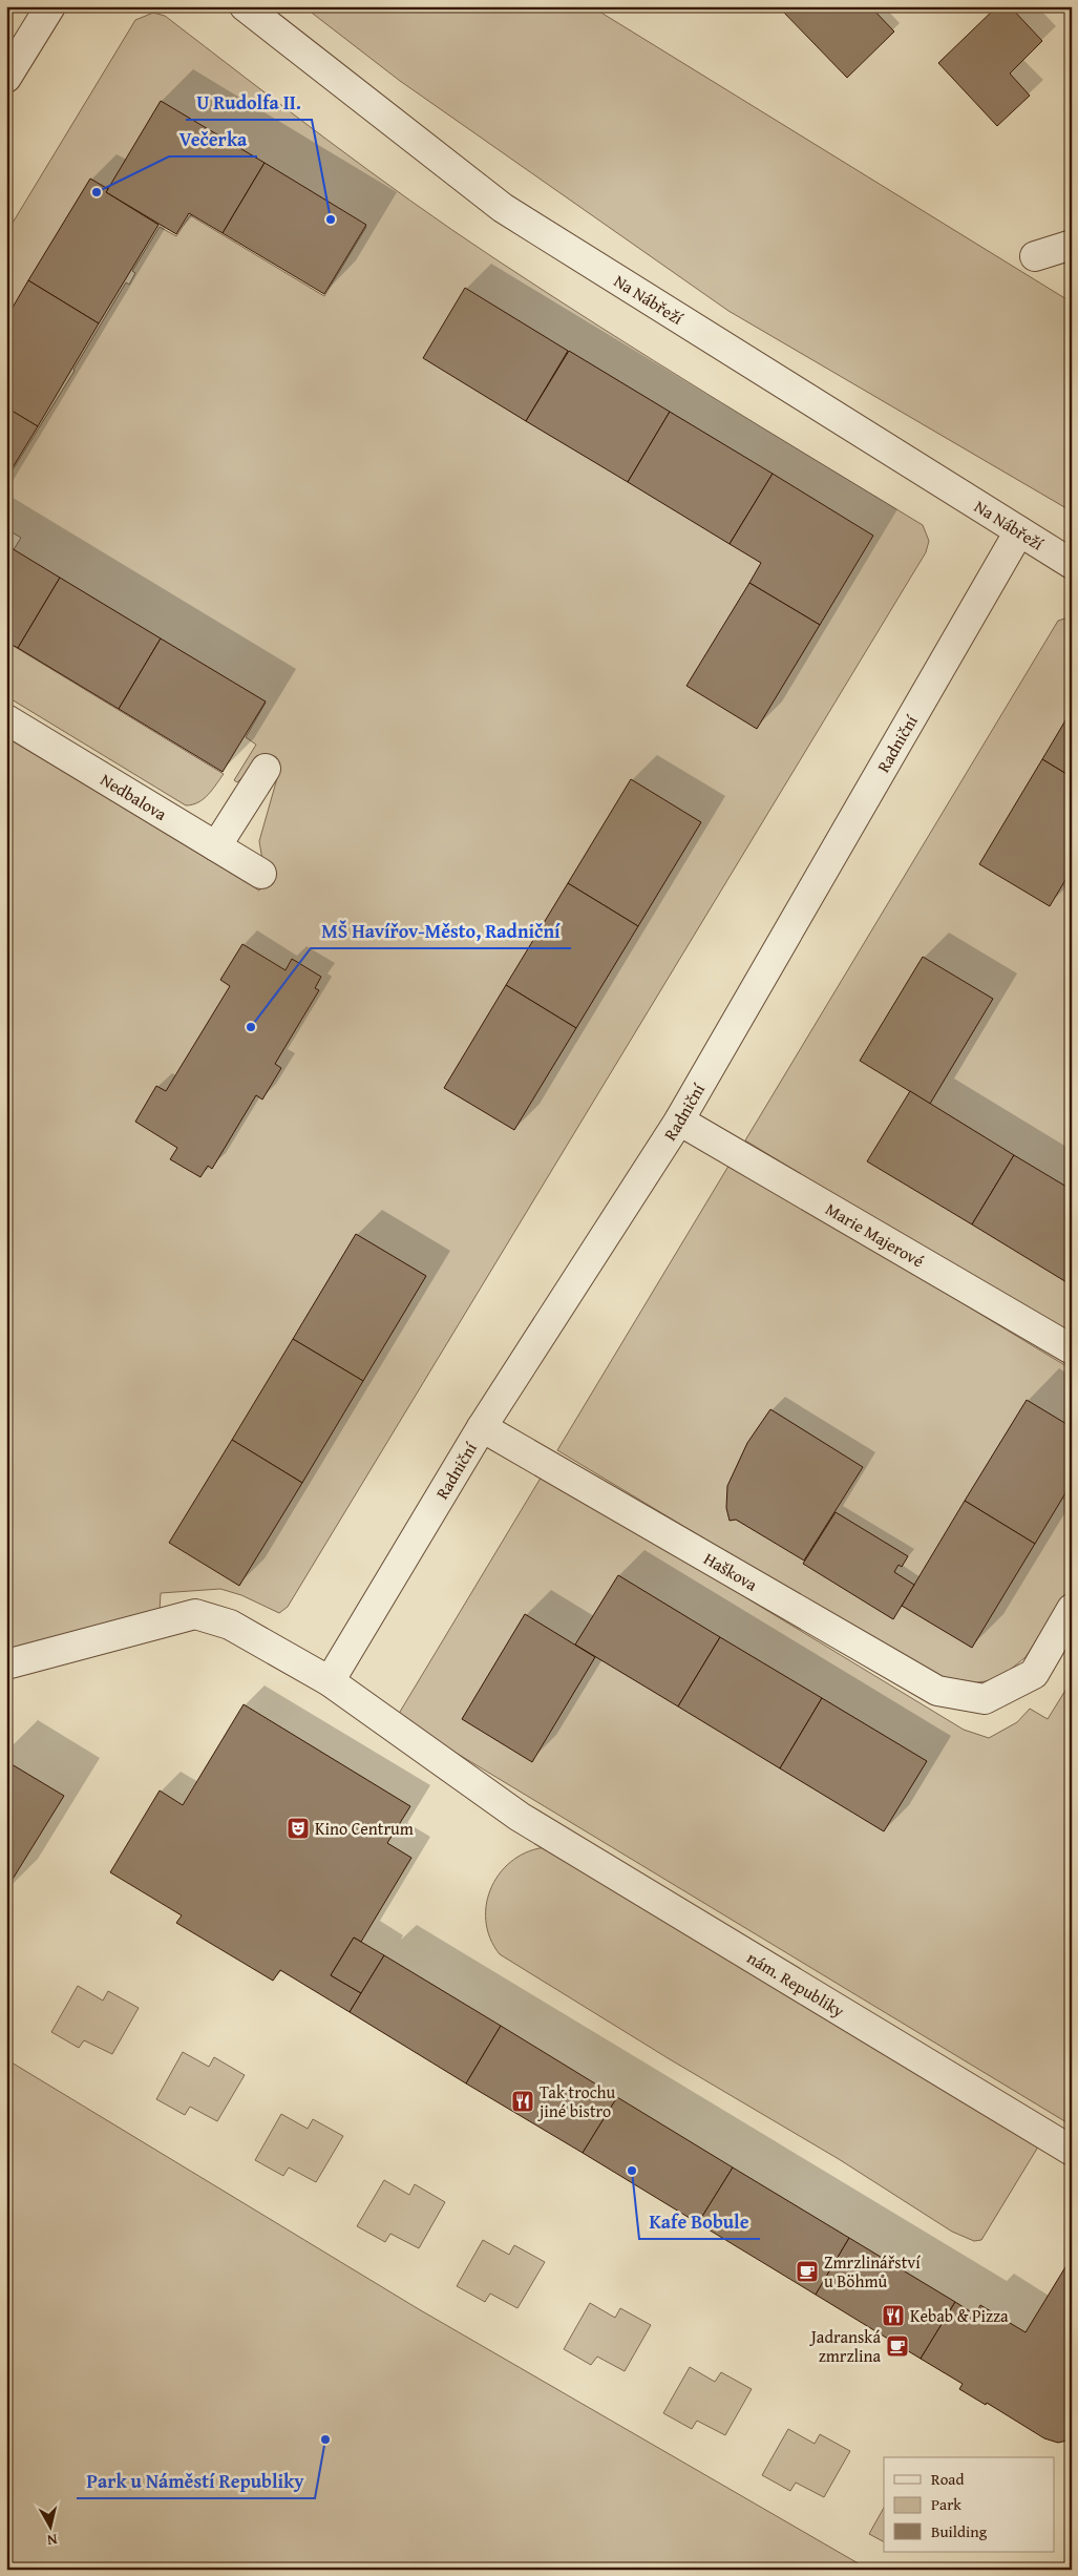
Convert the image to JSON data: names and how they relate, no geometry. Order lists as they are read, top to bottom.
{
  "streets": {
    "street": [
      "Na Nábřeží",
      "Radniční",
      "Nedbalova",
      "Marie Majerové",
      "Haškova",
      "nám. Republiky"
    ]
  },
  "crossings": [
    ["Na Nábřeží", "Radniční"],
    ["Radniční", "Marie Majerové"],
    ["Radniční", "Haškova"],
    ["Radniční", "nám. Republiky"]
  ],
  "places": {
    "other": [
      "Večerka",
      "U Rudolfa II.",
      "MŠ Havířov-Město, Radniční",
      "Kafe Bobule",
      "Park u Náměstí Republiky"
    ],
    "theatre": ["Kino Centrum"],
    "restaurant": ["Tak trochu jiné bistro", "Kebab & Pizza"],
    "cafe": ["Zmrzlinářství u Böhmů", "Jadranská zmrzlina"]
  },
  "legend": ["Road", "Park", "Building"],
  "north": "bottom"
}
